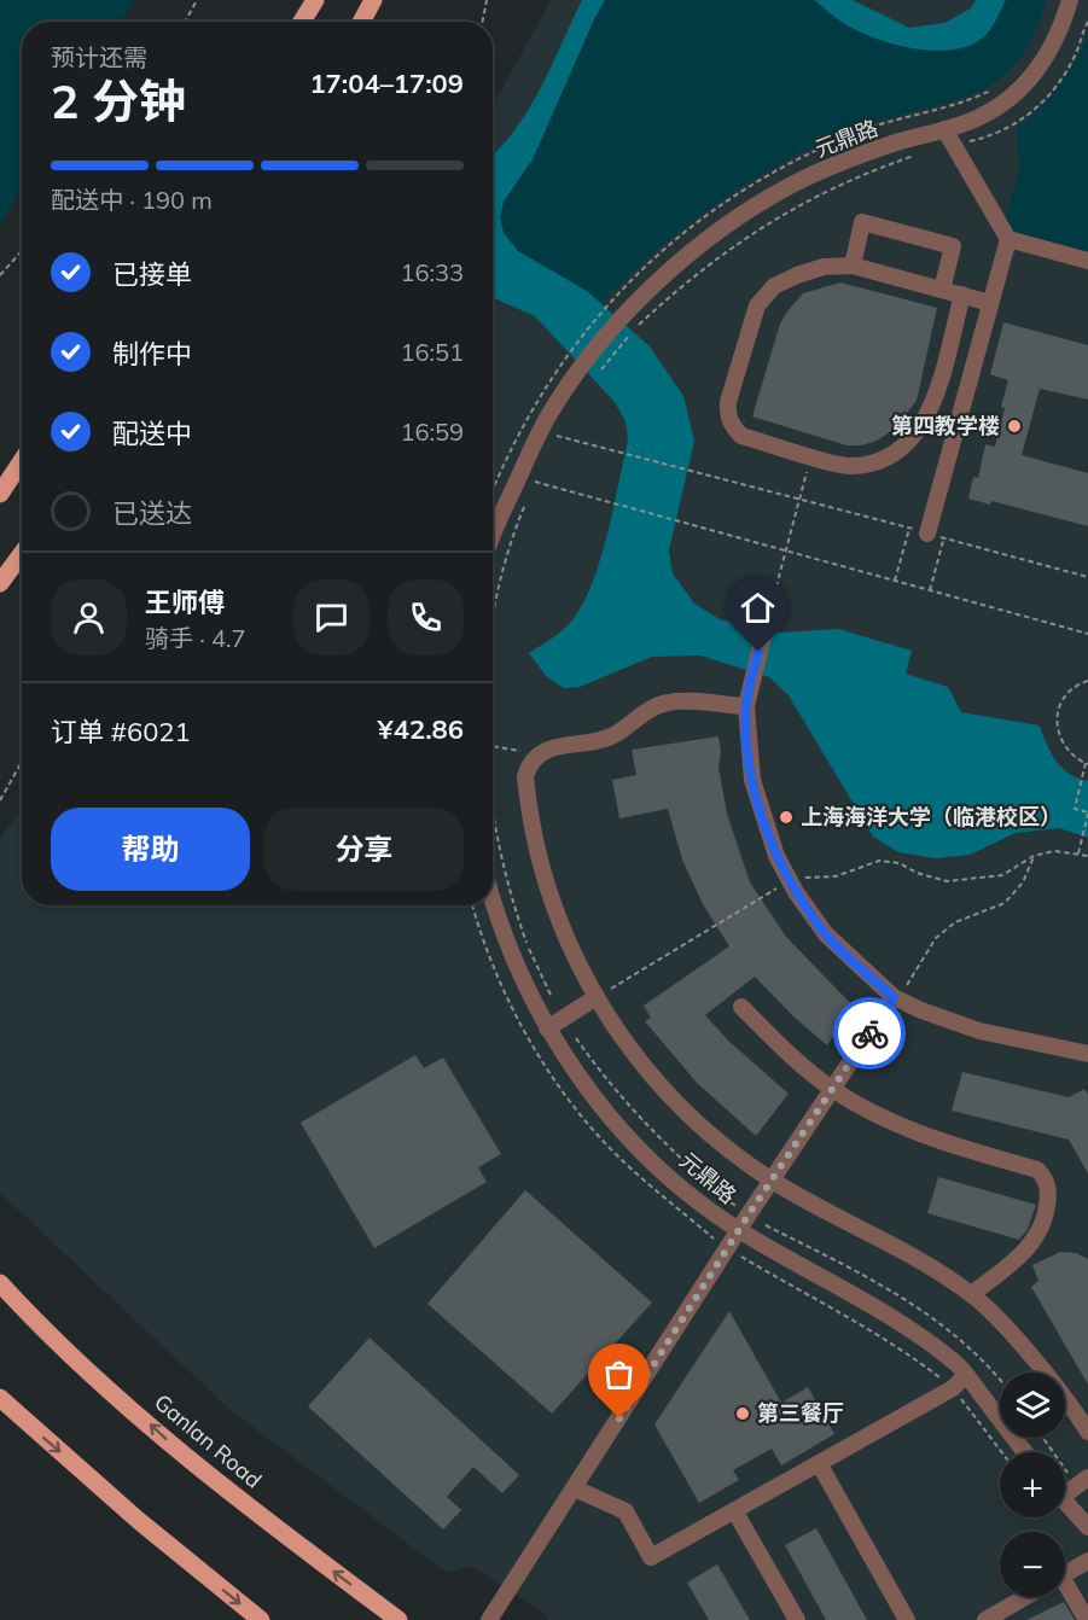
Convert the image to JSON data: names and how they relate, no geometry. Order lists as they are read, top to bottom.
{
  "streets": {
    "main road": ["Ganlan Road"],
    "street": ["元鼎路"]
  },
  "places": ["第四教学楼", "上海海洋大学（临港校区）", "第三餐厅"],
  "page": {
    "heading": ["2 分钟", "预计还需", "17:04–17:09"],
    "panel": [
      "王师傅",
      "骑手 · 4.7",
      "订单 #6021",
      "¥42.86"
    ],
    "bar": "配送中 · 190 m",
    "list": [
      ["已接单", "16:33"],
      ["制作中", "16:51"],
      ["配送中", "16:59"],
      "已送达"
    ],
    "buttons": ["帮助", "分享"],
    "map_buttons": ["+", "−"]
  }
}
